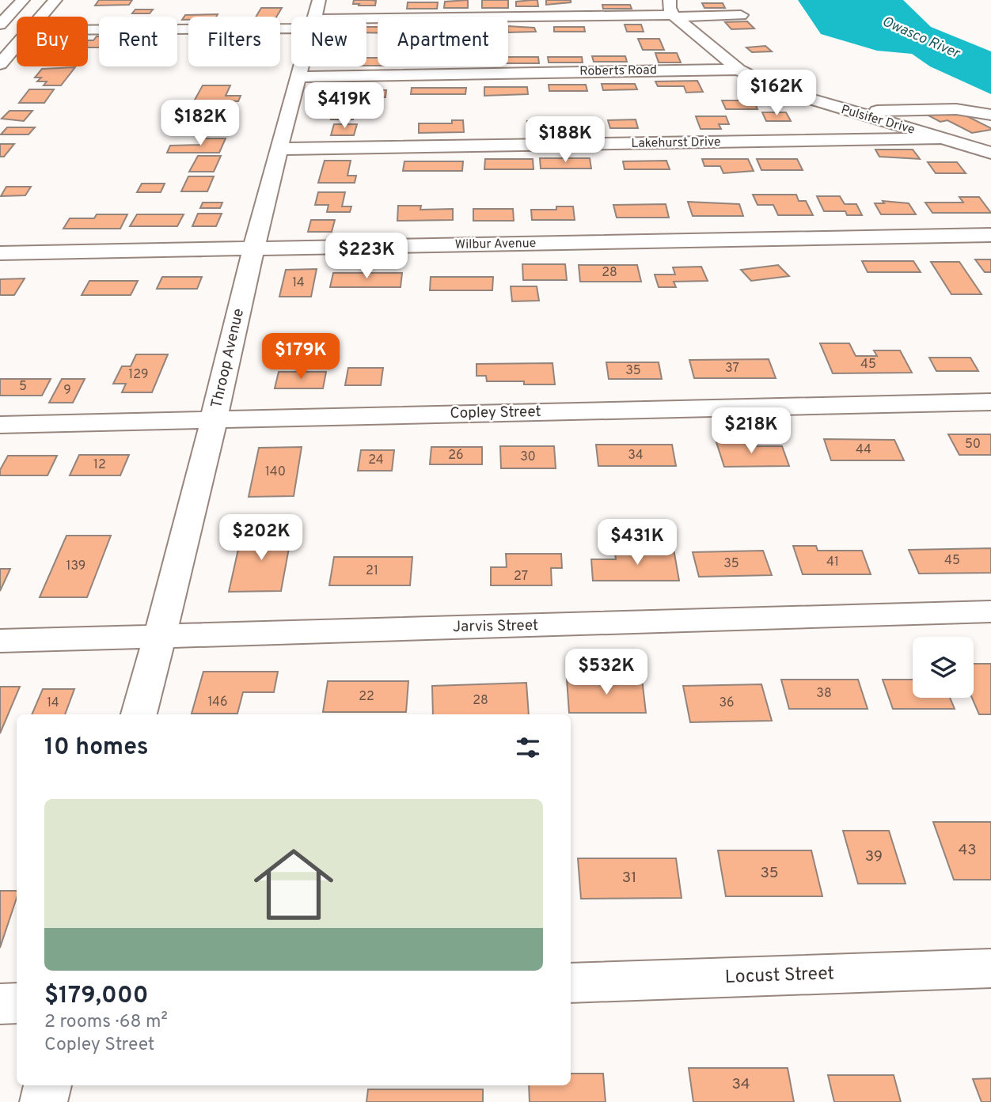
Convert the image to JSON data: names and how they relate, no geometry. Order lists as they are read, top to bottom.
{
  "streets": {
    "street": [
      "Roberts Road",
      "Pulsifer Drive",
      "Lakehurst Drive",
      "Wilbur Avenue",
      "Throop Avenue",
      "Copley Street",
      "Jarvis Street",
      "Locust Street"
    ]
  },
  "crossings": [
    ["Roberts Road", "Pulsifer Drive"],
    ["Roberts Road", "Throop Avenue"],
    ["Pulsifer Drive", "Lakehurst Drive"],
    ["Lakehurst Drive", "Throop Avenue"],
    ["Wilbur Avenue", "Throop Avenue"],
    ["Throop Avenue", "Copley Street"],
    ["Throop Avenue", "Jarvis Street"]
  ],
  "water": ["Owasco River"],
  "house_numbers": [
    "28",
    "14",
    "45",
    "37",
    "35",
    "129",
    "5",
    "9",
    "50",
    "44",
    "26",
    "34",
    "30",
    "24",
    "12",
    "140",
    "45",
    "41",
    "35",
    "139",
    "21",
    "27",
    "38",
    "22",
    "28",
    "146",
    "14",
    "36",
    "43",
    "39",
    "35",
    "31",
    "34"
  ],
  "page": {
    "chip": [
      "Buy",
      "Rent",
      "Filters",
      "New",
      "Apartment"
    ],
    "price": [
      "$162K",
      "$419K",
      "$182K",
      "$188K",
      "$223K",
      "$179K",
      "$218K",
      "$202K",
      "$431K",
      "$532K"
    ],
    "heading": "10 homes",
    "list": [
      {
        "name": "$179,000",
        "note": "2 rooms · 68 m² · Copley Street"
      }
    ]
  }
}
